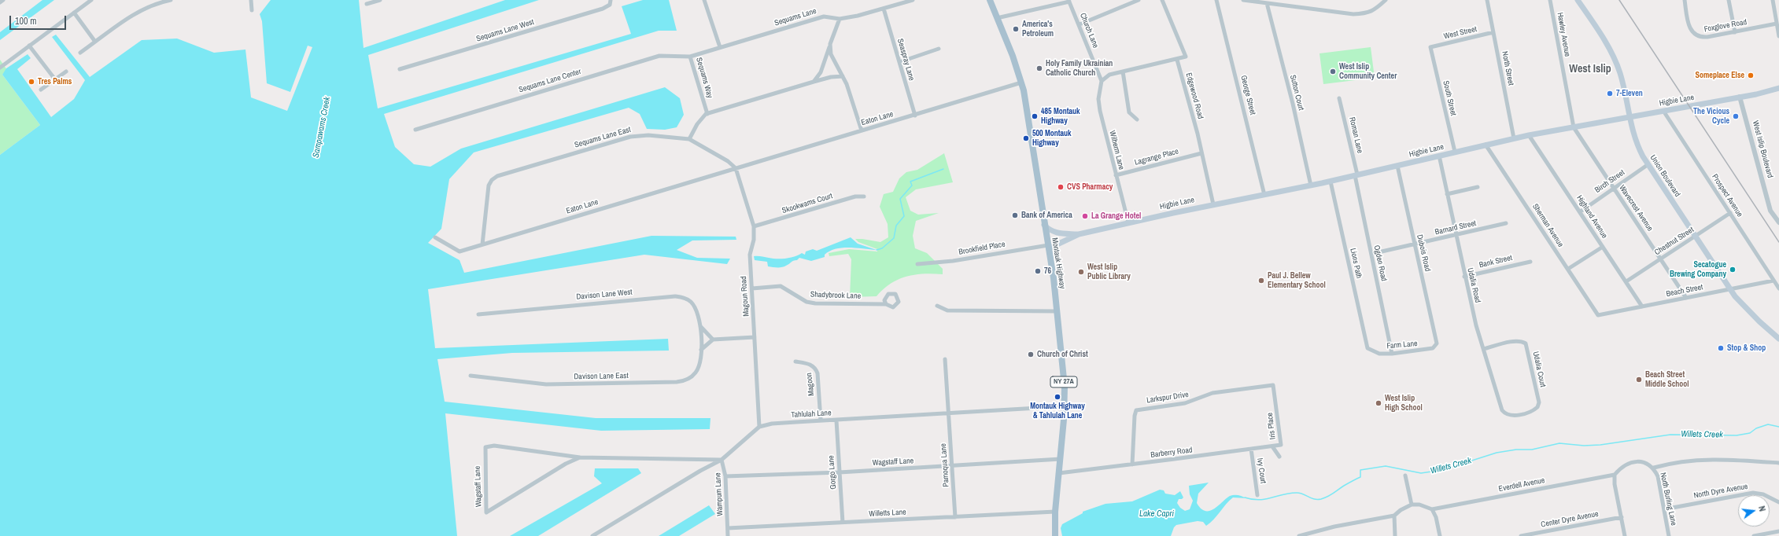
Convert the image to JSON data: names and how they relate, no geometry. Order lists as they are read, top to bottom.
{
  "streets": {
    "main road": [
      "Higbie Lane",
      "Union Boulevard",
      "Montauk Highway",
      "NY 27A"
    ],
    "street": [
      "Sequams Lane",
      "Foxglove Road",
      "Sequams Lane West",
      "Church Lane",
      "West Street",
      "Hawley Avenue",
      "Seaspray Lane",
      "North Street",
      "Sequams Way",
      "Sequams Lane Center",
      "Sutton Court",
      "George Street",
      "Edgewood Road",
      "South Street",
      "Eaton Lane",
      "Roman Lane",
      "Sequams Lane East",
      "West Islip Boulevard",
      "Wilherm Lane",
      "Lagrange Place",
      "Birch Street",
      "Prospect Avenue",
      "Skookwams Court",
      "Wavecrest Avenue",
      "Highland Avenue",
      "Sherman Avenue",
      "Barnard Street",
      "Chestnut Street",
      "Brookfield Place",
      "Dubois Road",
      "Bank Street",
      "Lions Path",
      "Ogden Road",
      "Udalia Road",
      "Beach Street",
      "Davison Lane West",
      "Shadybrook Lane",
      "Magoun Road",
      "Farm Lane",
      "Udalia Court",
      "Davison Lane East",
      "Magoon",
      "Larkspur Drive",
      "Tahlulah Lane",
      "Iris Place",
      "Barberry Road",
      "Wagstaff Lane",
      "Pamoqua Lane",
      "Ivy Court",
      "Gorgo Lane",
      "Everdell Avenue",
      "North Dyre Avenue",
      "Wampum Lane",
      "North Burling Lane",
      "Willetts Lane",
      "Center Dyre Avenue"
    ]
  },
  "crossings": [
    ["Sequams Lane", "Seaspray Lane"],
    ["Sequams Lane", "Sequams Way"],
    ["Church Lane", "Wilherm Lane"],
    ["West Street", "North Street"],
    ["West Street", "South Street"],
    ["Hawley Avenue", "Higbie Lane"],
    ["Hawley Avenue", "Wavecrest Avenue"],
    ["Seaspray Lane", "Eaton Lane"],
    ["North Street", "Higbie Lane"],
    ["Sequams Way", "Sequams Lane Center"],
    ["Sutton Court", "Higbie Lane"],
    ["George Street", "Higbie Lane"],
    ["Edgewood Road", "Higbie Lane"],
    ["Edgewood Road", "Lagrange Place"],
    ["South Street", "Higbie Lane"],
    ["Higbie Lane", "Roman Lane"],
    ["Higbie Lane", "West Islip Boulevard"],
    ["Higbie Lane", "Wilherm Lane"],
    ["Higbie Lane", "Union Boulevard"],
    ["Higbie Lane", "Prospect Avenue"],
    ["Higbie Lane", "Wavecrest Avenue"],
    ["Higbie Lane", "Highland Avenue"],
    ["Higbie Lane", "Sherman Avenue"],
    ["Higbie Lane", "Brookfield Place"],
    ["Higbie Lane", "Dubois Road"],
    ["Higbie Lane", "Montauk Highway"],
    ["Higbie Lane", "Lions Path"],
    ["Higbie Lane", "Ogden Road"],
    ["Higbie Lane", "Udalia Road"],
    ["Eaton Lane", "Sequams Lane East"],
    ["Eaton Lane", "Montauk Highway"],
    ["Eaton Lane", "Magoun Road"],
    ["Roman Lane", "Ogden Road"],
    ["Wilherm Lane", "Lagrange Place"],
    ["Union Boulevard", "Birch Street"],
    ["Union Boulevard", "Chestnut Street"],
    ["Union Boulevard", "Beach Street"],
    ["Birch Street", "Wavecrest Avenue"],
    ["Birch Street", "Highland Avenue"],
    ["Prospect Avenue", "Chestnut Street"],
    ["Prospect Avenue", "Beach Street"],
    ["Skookwams Court", "Magoun Road"],
    ["Wavecrest Avenue", "Chestnut Street"],
    ["Wavecrest Avenue", "Beach Street"],
    ["Highland Avenue", "Chestnut Street"],
    ["Highland Avenue", "Beach Street"],
    ["Sherman Avenue", "Beach Street"],
    ["Barnard Street", "Dubois Road"],
    ["Barnard Street", "Ogden Road"],
    ["Barnard Street", "Udalia Road"],
    ["Brookfield Place", "Montauk Highway"],
    ["Dubois Road", "Farm Lane"],
    ["Bank Street", "Udalia Road"],
    ["Montauk Highway", "Tahlulah Lane"],
    ["Montauk Highway", "Barberry Road"],
    ["Montauk Highway", "Wagstaff Lane"],
    ["Montauk Highway", "Willetts Lane"],
    ["Lions Path", "Farm Lane"],
    ["Ogden Road", "Farm Lane"],
    ["Udalia Road", "Udalia Court"],
    ["Davison Lane West", "Davison Lane East"],
    ["Shadybrook Lane", "Magoun Road"],
    ["Magoun Road", "Tahlulah Lane"],
    ["Magoon", "Tahlulah Lane"],
    ["Larkspur Drive", "Iris Place"],
    ["Larkspur Drive", "Barberry Road"],
    ["Tahlulah Lane", "Wagstaff Lane"],
    ["Tahlulah Lane", "Pamoqua Lane"],
    ["Tahlulah Lane", "Gorgo Lane"],
    ["Tahlulah Lane", "Wampum Lane"],
    ["Iris Place", "Barberry Road"],
    ["Barberry Road", "Ivy Court"],
    ["Wagstaff Lane", "Pamoqua Lane"],
    ["Wagstaff Lane", "Gorgo Lane"],
    ["Wagstaff Lane", "Wampum Lane"],
    ["Pamoqua Lane", "Willetts Lane"],
    ["Gorgo Lane", "Willetts Lane"],
    ["Everdell Avenue", "North Burling Lane"],
    ["North Dyre Avenue", "North Burling Lane"],
    ["Wampum Lane", "Willetts Lane"]
  ],
  "districts": ["West Islip"],
  "water": ["Sampawams Creek", "Willets Creek", "Lake Capri"],
  "places": [
    "America's Petroleum",
    "Holy Family Ukrainian Catholic Church",
    "West Islip Community Center",
    "Someplace Else",
    "Tres Palms",
    "7-Eleven",
    "485 Montauk Highway",
    "The Vicious Cycle",
    "500 Montauk Highway",
    "CVS Pharmacy",
    "Bank of America",
    "La Grange Hotel",
    "Secatogue Brewing Company",
    "76",
    "West Islip Public Library",
    "Paul J. Bellew Elementary School",
    "Stop & Shop",
    "Church of Christ",
    "Beach Street Middle School",
    "Montauk Highway & Tahlulah Lane",
    "West Islip High School"
  ],
  "scale_bar": "100 m",
  "north": "right"
}
